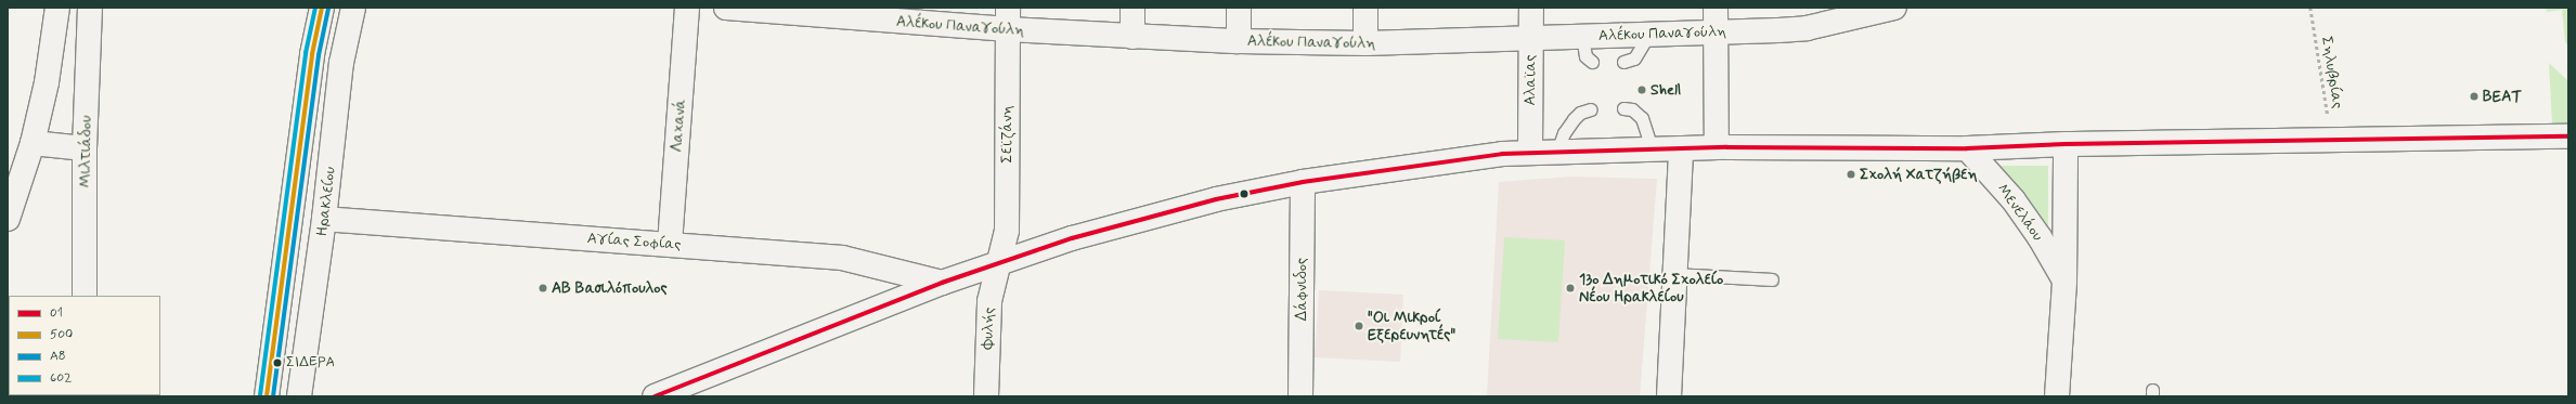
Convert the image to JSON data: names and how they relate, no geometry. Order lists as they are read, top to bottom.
{
  "streets": {
    "street": [
      "Αλέκου Παναγούλη",
      "Αλαϊας",
      "Λαχανά",
      "Σεϊζάνη",
      "Μιλτιάδου",
      "Ηρακλείου",
      "Μενελάου",
      "Αγίας Σοφίας",
      "Δάφνιδος",
      "Φυλής"
    ],
    "path": ["Σηλυβρίας"]
  },
  "crossings": [
    ["Αλέκου Παναγούλη", "Αλαϊας"],
    ["Αλέκου Παναγούλη", "Σεϊζάνη"],
    ["Λαχανά", "Αγίας Σοφίας"],
    ["Σεϊζάνη", "Φυλής"],
    ["Ηρακλείου", "Αγίας Σοφίας"]
  ],
  "places": [
    "Shell",
    "ΒΕΑΤ",
    "Σχολή Χατζήβεη",
    "ΑΒ Βασιλόπουλος",
    "13ο Δημοτικό Σχολείο Νέου Ηρακλείου",
    "\"Οι Μικροί Εξερευνητές\"",
    "ΣΙΔΕΡΑ"
  ],
  "lines": [
    "transit line 500",
    "transit line 602",
    "transit line A8",
    "transit line 01"
  ],
  "legend": [
    "01",
    "500",
    "A8",
    "602"
  ]
}
